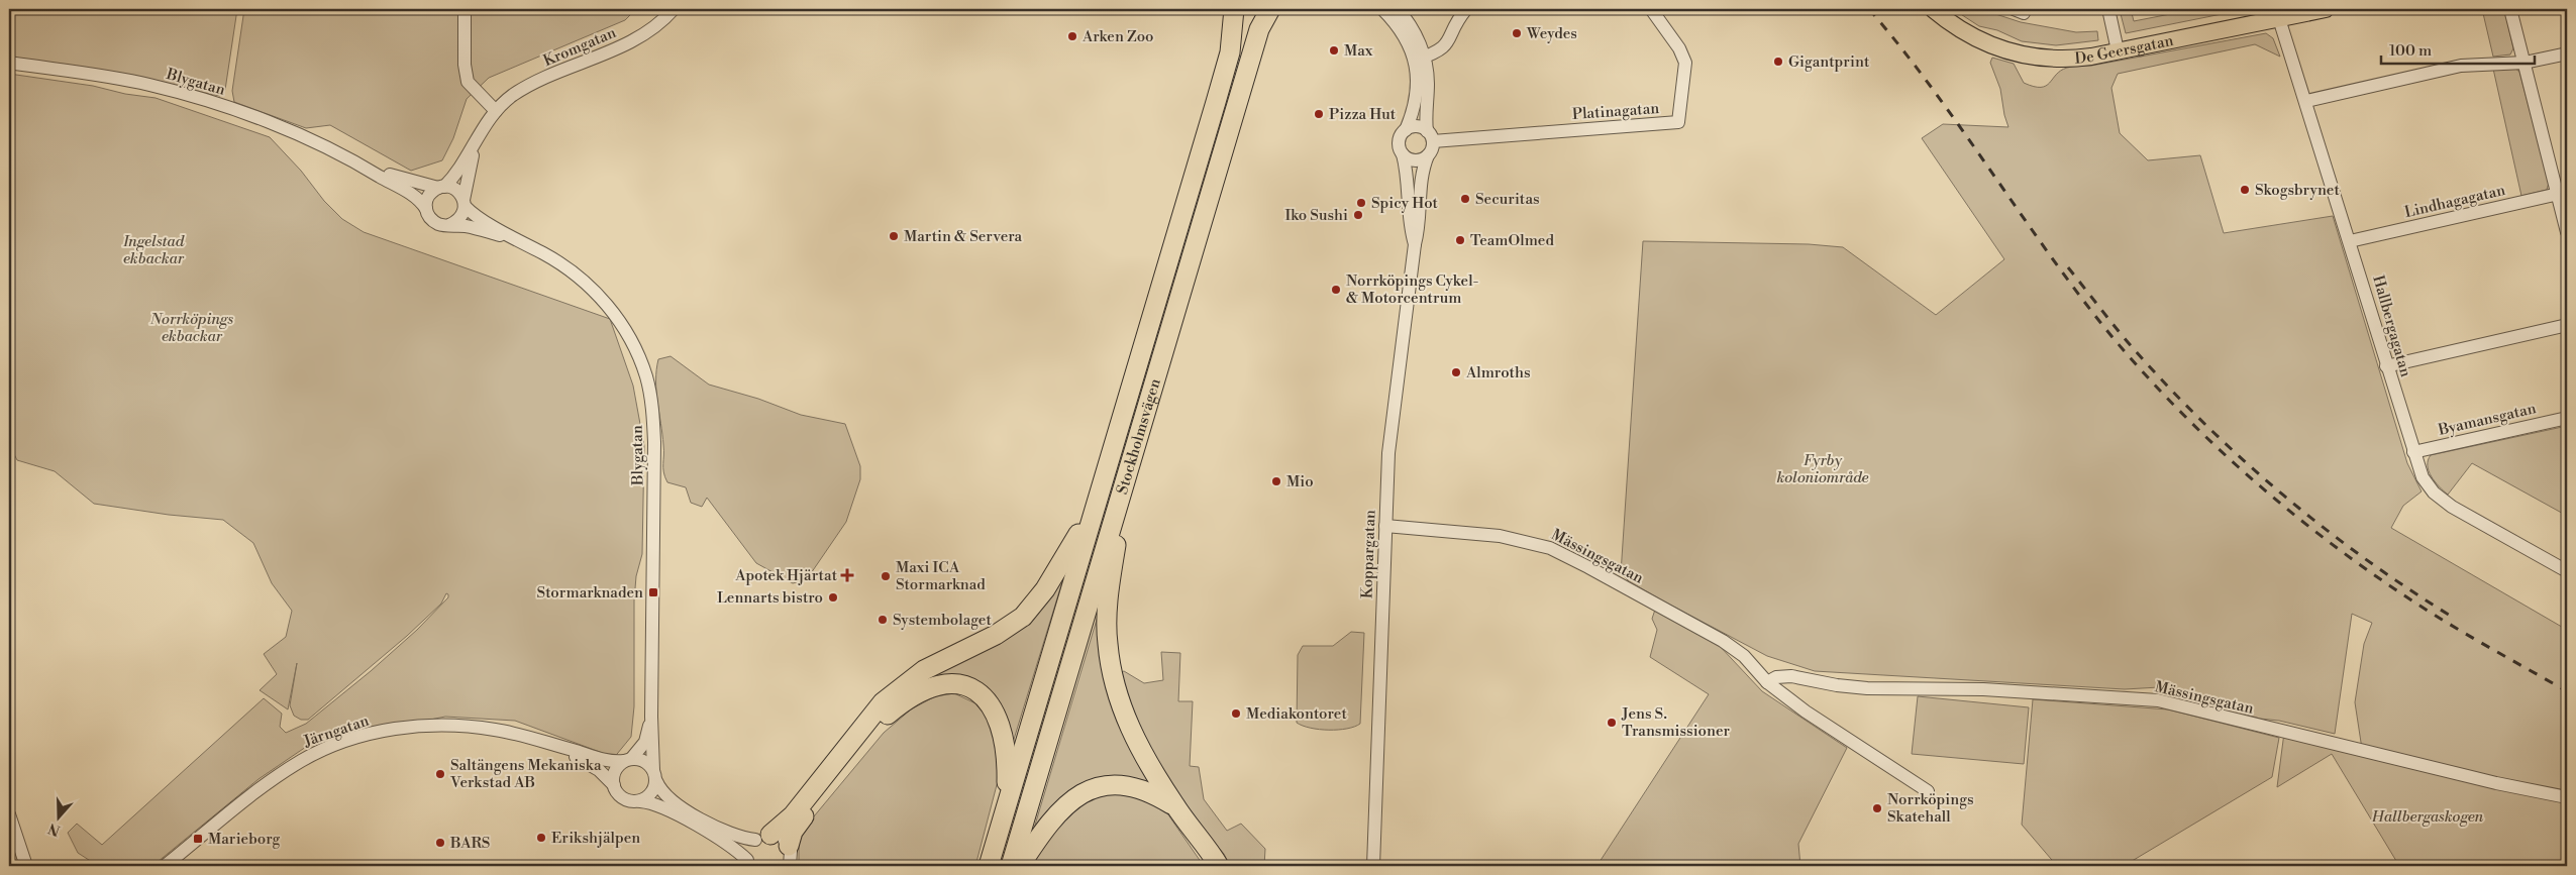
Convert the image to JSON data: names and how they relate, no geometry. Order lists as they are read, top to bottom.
{
  "streets": {
    "highway": ["Stockholmsvägen"],
    "main road": ["De Geersgatan"],
    "street": [
      "Kromgatan",
      "Blygatan",
      "Platinagatan",
      "Lindhagagatan",
      "Hallbergagatan",
      "Byamansgatan",
      "Koppargatan",
      "Mässingsgatan",
      "Järngatan"
    ]
  },
  "crossings": [
    ["Kromgatan", "Blygatan"],
    ["De Geersgatan", "Hallbergagatan"],
    ["Blygatan", "Järngatan"],
    ["Platinagatan", "Koppargatan"],
    ["Lindhagagatan", "Hallbergagatan"],
    ["Hallbergagatan", "Byamansgatan"],
    ["Koppargatan", "Mässingsgatan"]
  ],
  "parks": [
    "Ingelstad ekbackar",
    "Norrköpings ekbackar",
    "Fyrby koloniområde",
    "Hallbergaskogen"
  ],
  "places": {
    "other": [
      "Weydes",
      "Arken Zoo",
      "Max",
      "Gigantprint",
      "Pizza Hut",
      "Skogsbrynet",
      "Securitas",
      "Spicy Hot",
      "Iko Sushi",
      "Martin & Servera",
      "TeamOlmed",
      "Norrköpings Cykel- & Motorcentrum",
      "Almroths",
      "Mio",
      "Maxi ICA Stormarknad",
      "Lennarts bistro",
      "Systembolaget",
      "Mediakontoret",
      "Jens S. Transmissioner",
      "Saltängens Mekaniska Verkstad AB",
      "Norrköpings Skatehall",
      "Erikshjälpen",
      "BARS"
    ],
    "health": ["Apotek Hjärtat"],
    "transit": ["Stormarknaden", "Marieborg"]
  },
  "scale_bar": "100 m",
  "north": "bottom"
}
